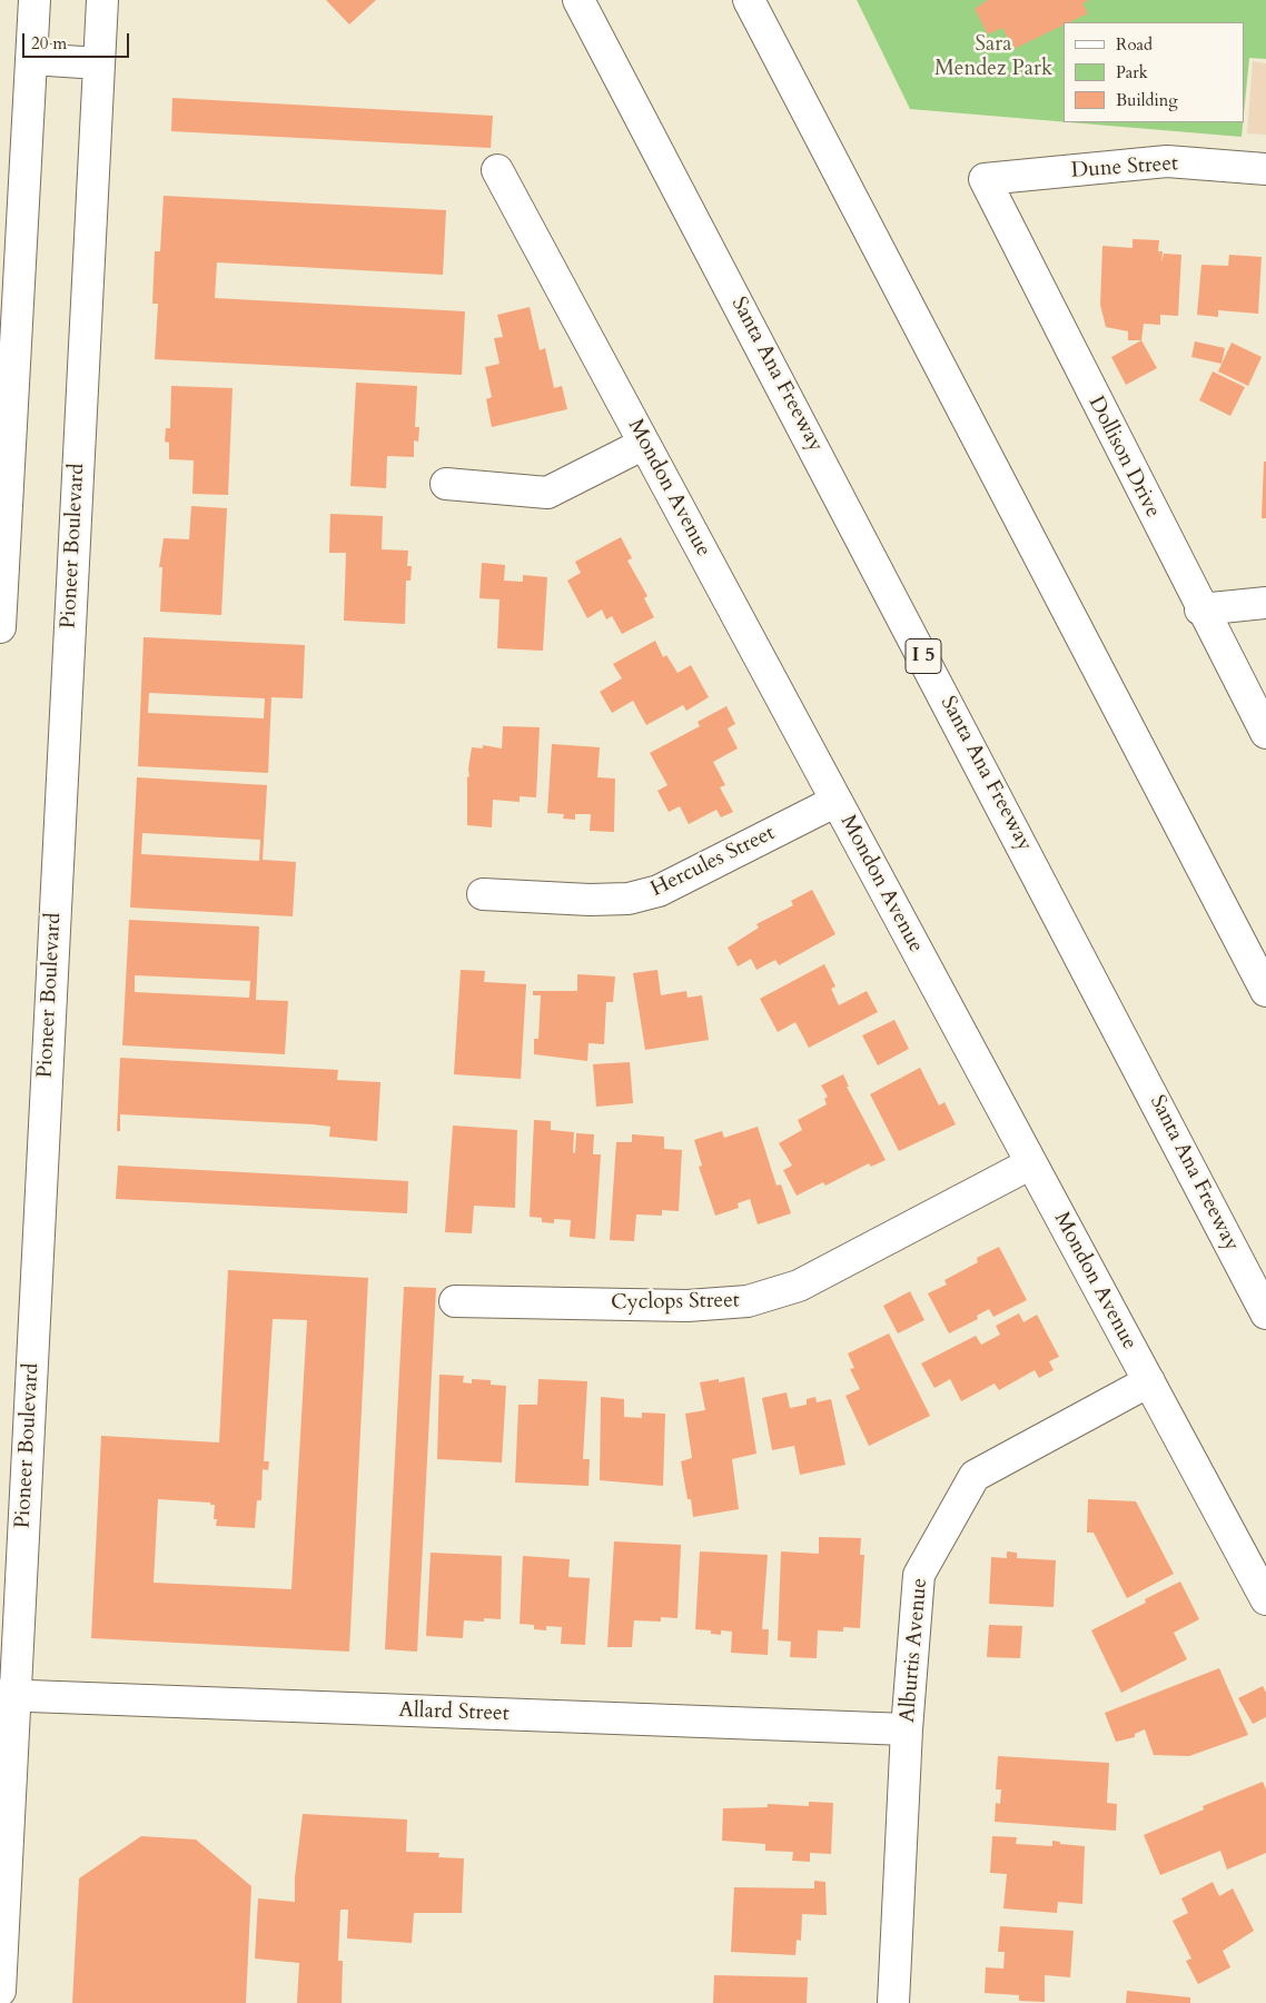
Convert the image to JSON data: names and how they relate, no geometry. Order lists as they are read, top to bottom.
{
  "streets": {
    "main road": [
      "Dune Street",
      "Santa Ana Freeway",
      "Dollison Drive",
      "Mondon Avenue",
      "Pioneer Boulevard",
      "I 5",
      "Hercules Street",
      "Cyclops Street",
      "Alburtis Avenue",
      "Allard Street"
    ]
  },
  "crossings": [
    ["Dune Street", "Dollison Drive"],
    ["Mondon Avenue", "Hercules Street"],
    ["Mondon Avenue", "Cyclops Street"],
    ["Mondon Avenue", "Alburtis Avenue"],
    ["Pioneer Boulevard", "Allard Street"],
    ["Alburtis Avenue", "Allard Street"]
  ],
  "parks": ["Sara Mendez Park"],
  "legend": ["Road", "Park", "Building"],
  "scale_bar": "20 m"
}
